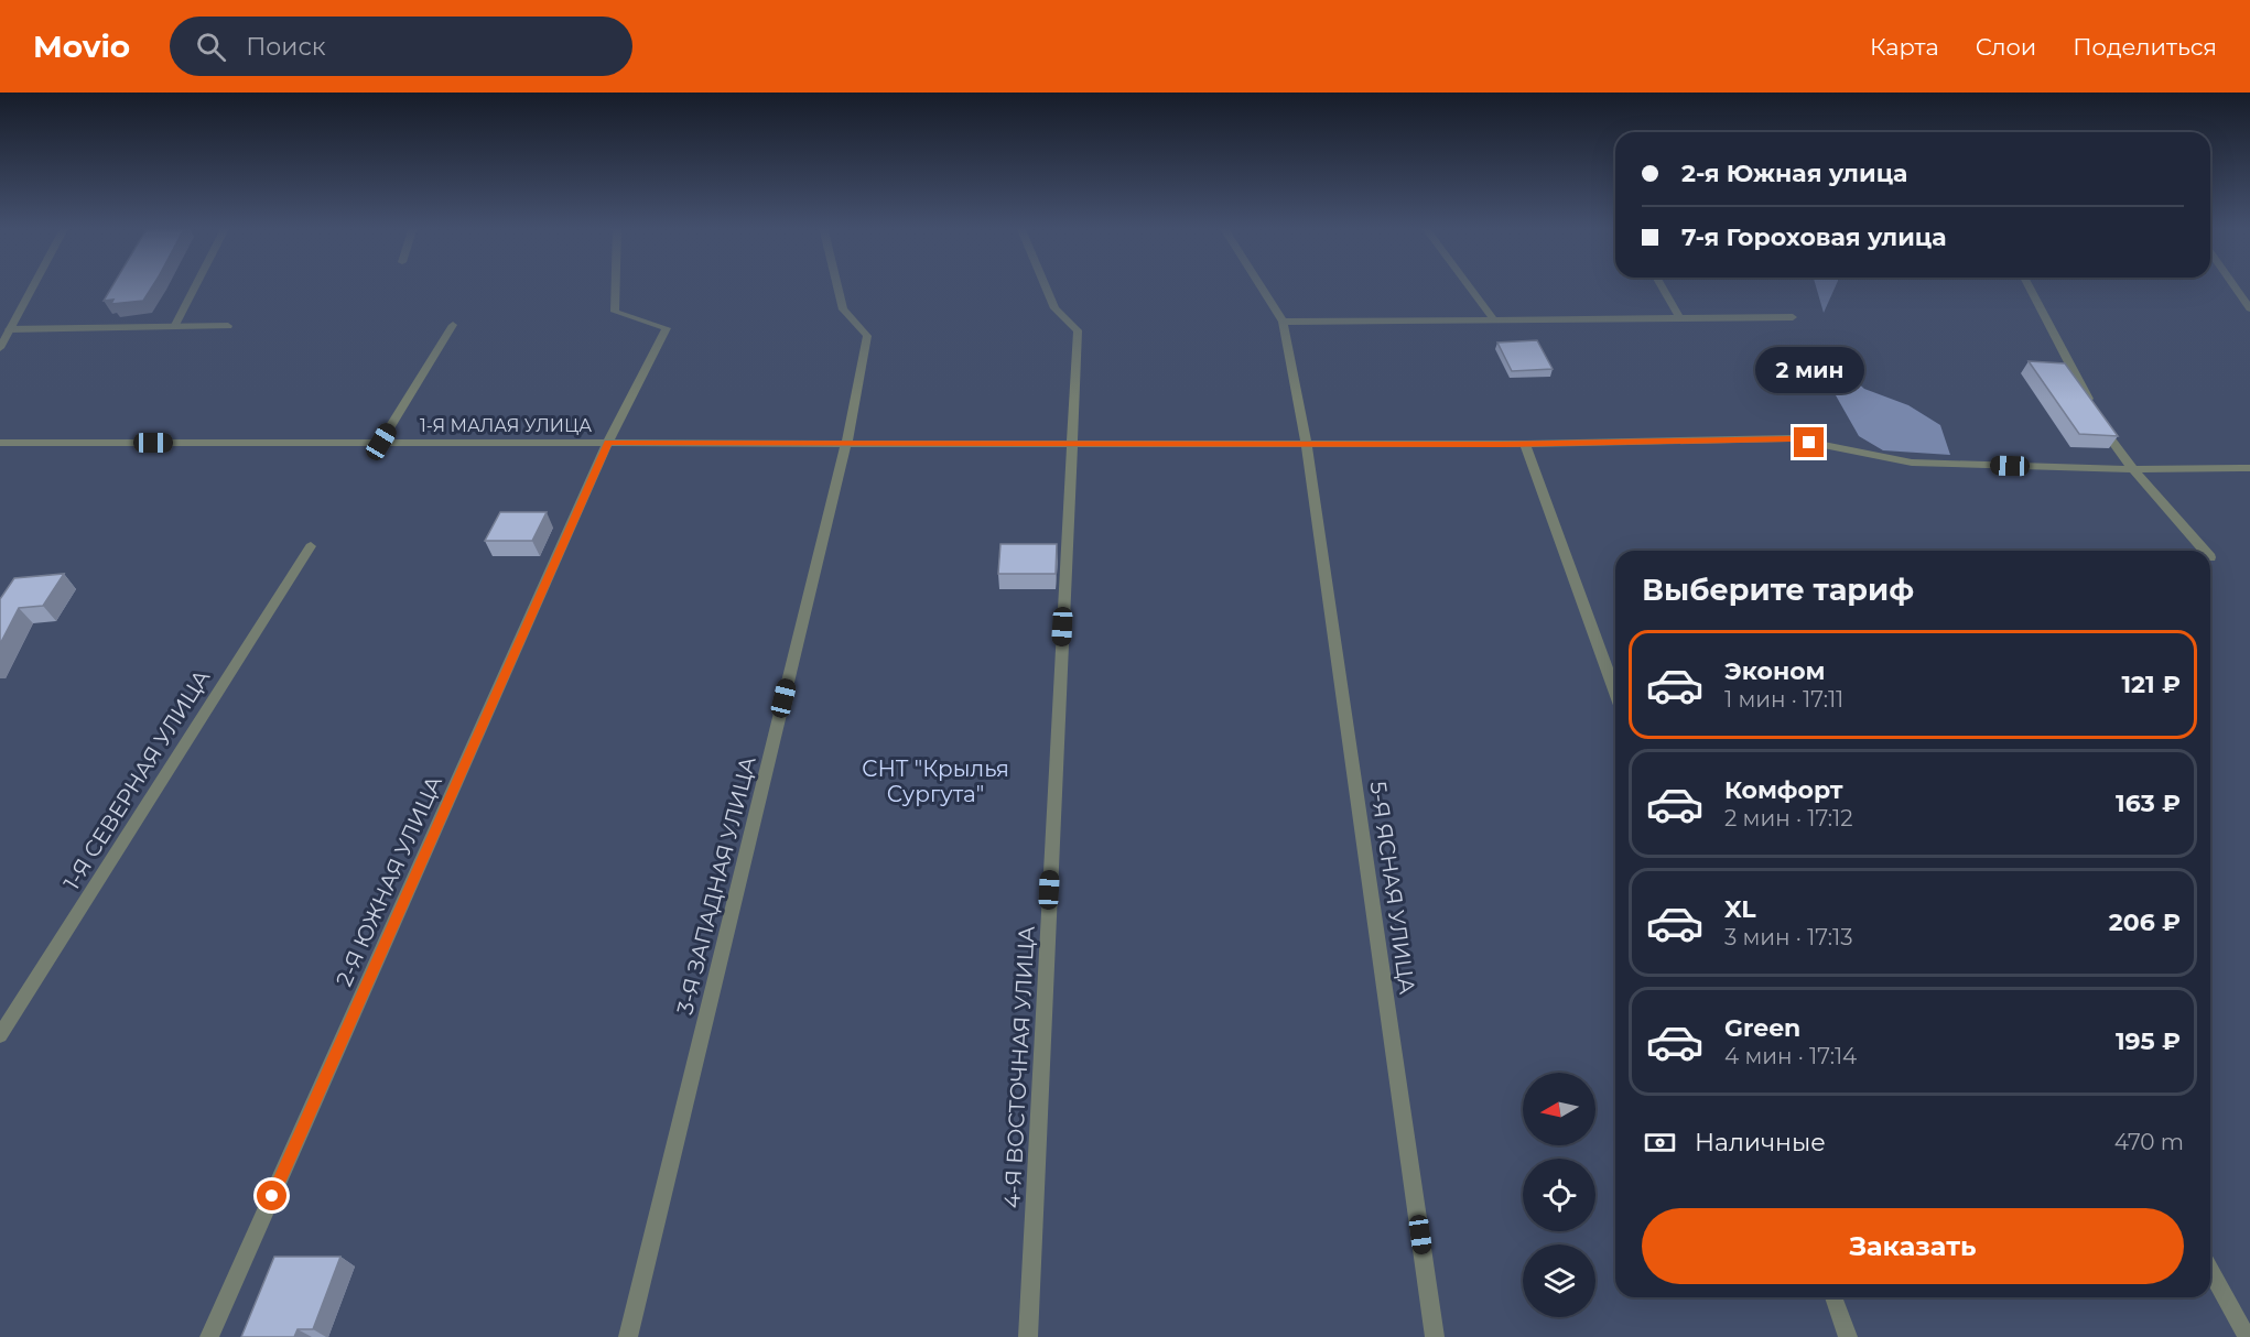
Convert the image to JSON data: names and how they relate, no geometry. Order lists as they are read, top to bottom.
{
  "streets": {
    "street": [
      "1-Я МАЛАЯ УЛИЦА",
      "1-Я СЕВЕРНАЯ УЛИЦА",
      "2-Я ЮЖНАЯ УЛИЦА",
      "3-Я ЗАПАДНАЯ УЛИЦА",
      "5-Я ЯСНАЯ УЛИЦА",
      "4-Я ВОСТОЧНАЯ УЛИЦА"
    ]
  },
  "crossings": [
    ["1-Я МАЛАЯ УЛИЦА", "2-Я ЮЖНАЯ УЛИЦА"],
    ["1-Я МАЛАЯ УЛИЦА", "3-Я ЗАПАДНАЯ УЛИЦА"],
    ["1-Я МАЛАЯ УЛИЦА", "5-Я ЯСНАЯ УЛИЦА"],
    ["1-Я МАЛАЯ УЛИЦА", "4-Я ВОСТОЧНАЯ УЛИЦА"]
  ],
  "parks": ["CНТ \"Крылья Сургута\""],
  "north": "left",
  "page": {
    "header": "Movio",
    "search": "Поиск",
    "nav": ["Карта", "Слои", "Поделиться"],
    "banner": ["2-я Южная улица", "7-я Гороховая улица"],
    "bubble": "2 мин",
    "heading": "Выберите тариф",
    "list": [
      {
        "name": "Эконом",
        "note": "1 мин · 17:11",
        "value": "121 ₽"
      },
      {
        "name": "Комфорт",
        "note": "2 мин · 17:12",
        "value": "163 ₽"
      },
      {
        "name": "XL",
        "note": "3 мин · 17:13",
        "value": "206 ₽"
      },
      {
        "name": "Green",
        "note": "4 мин · 17:14",
        "value": "195 ₽"
      }
    ],
    "pay": ["Наличные", "470 m"],
    "buttons": "Заказать"
  }
}
